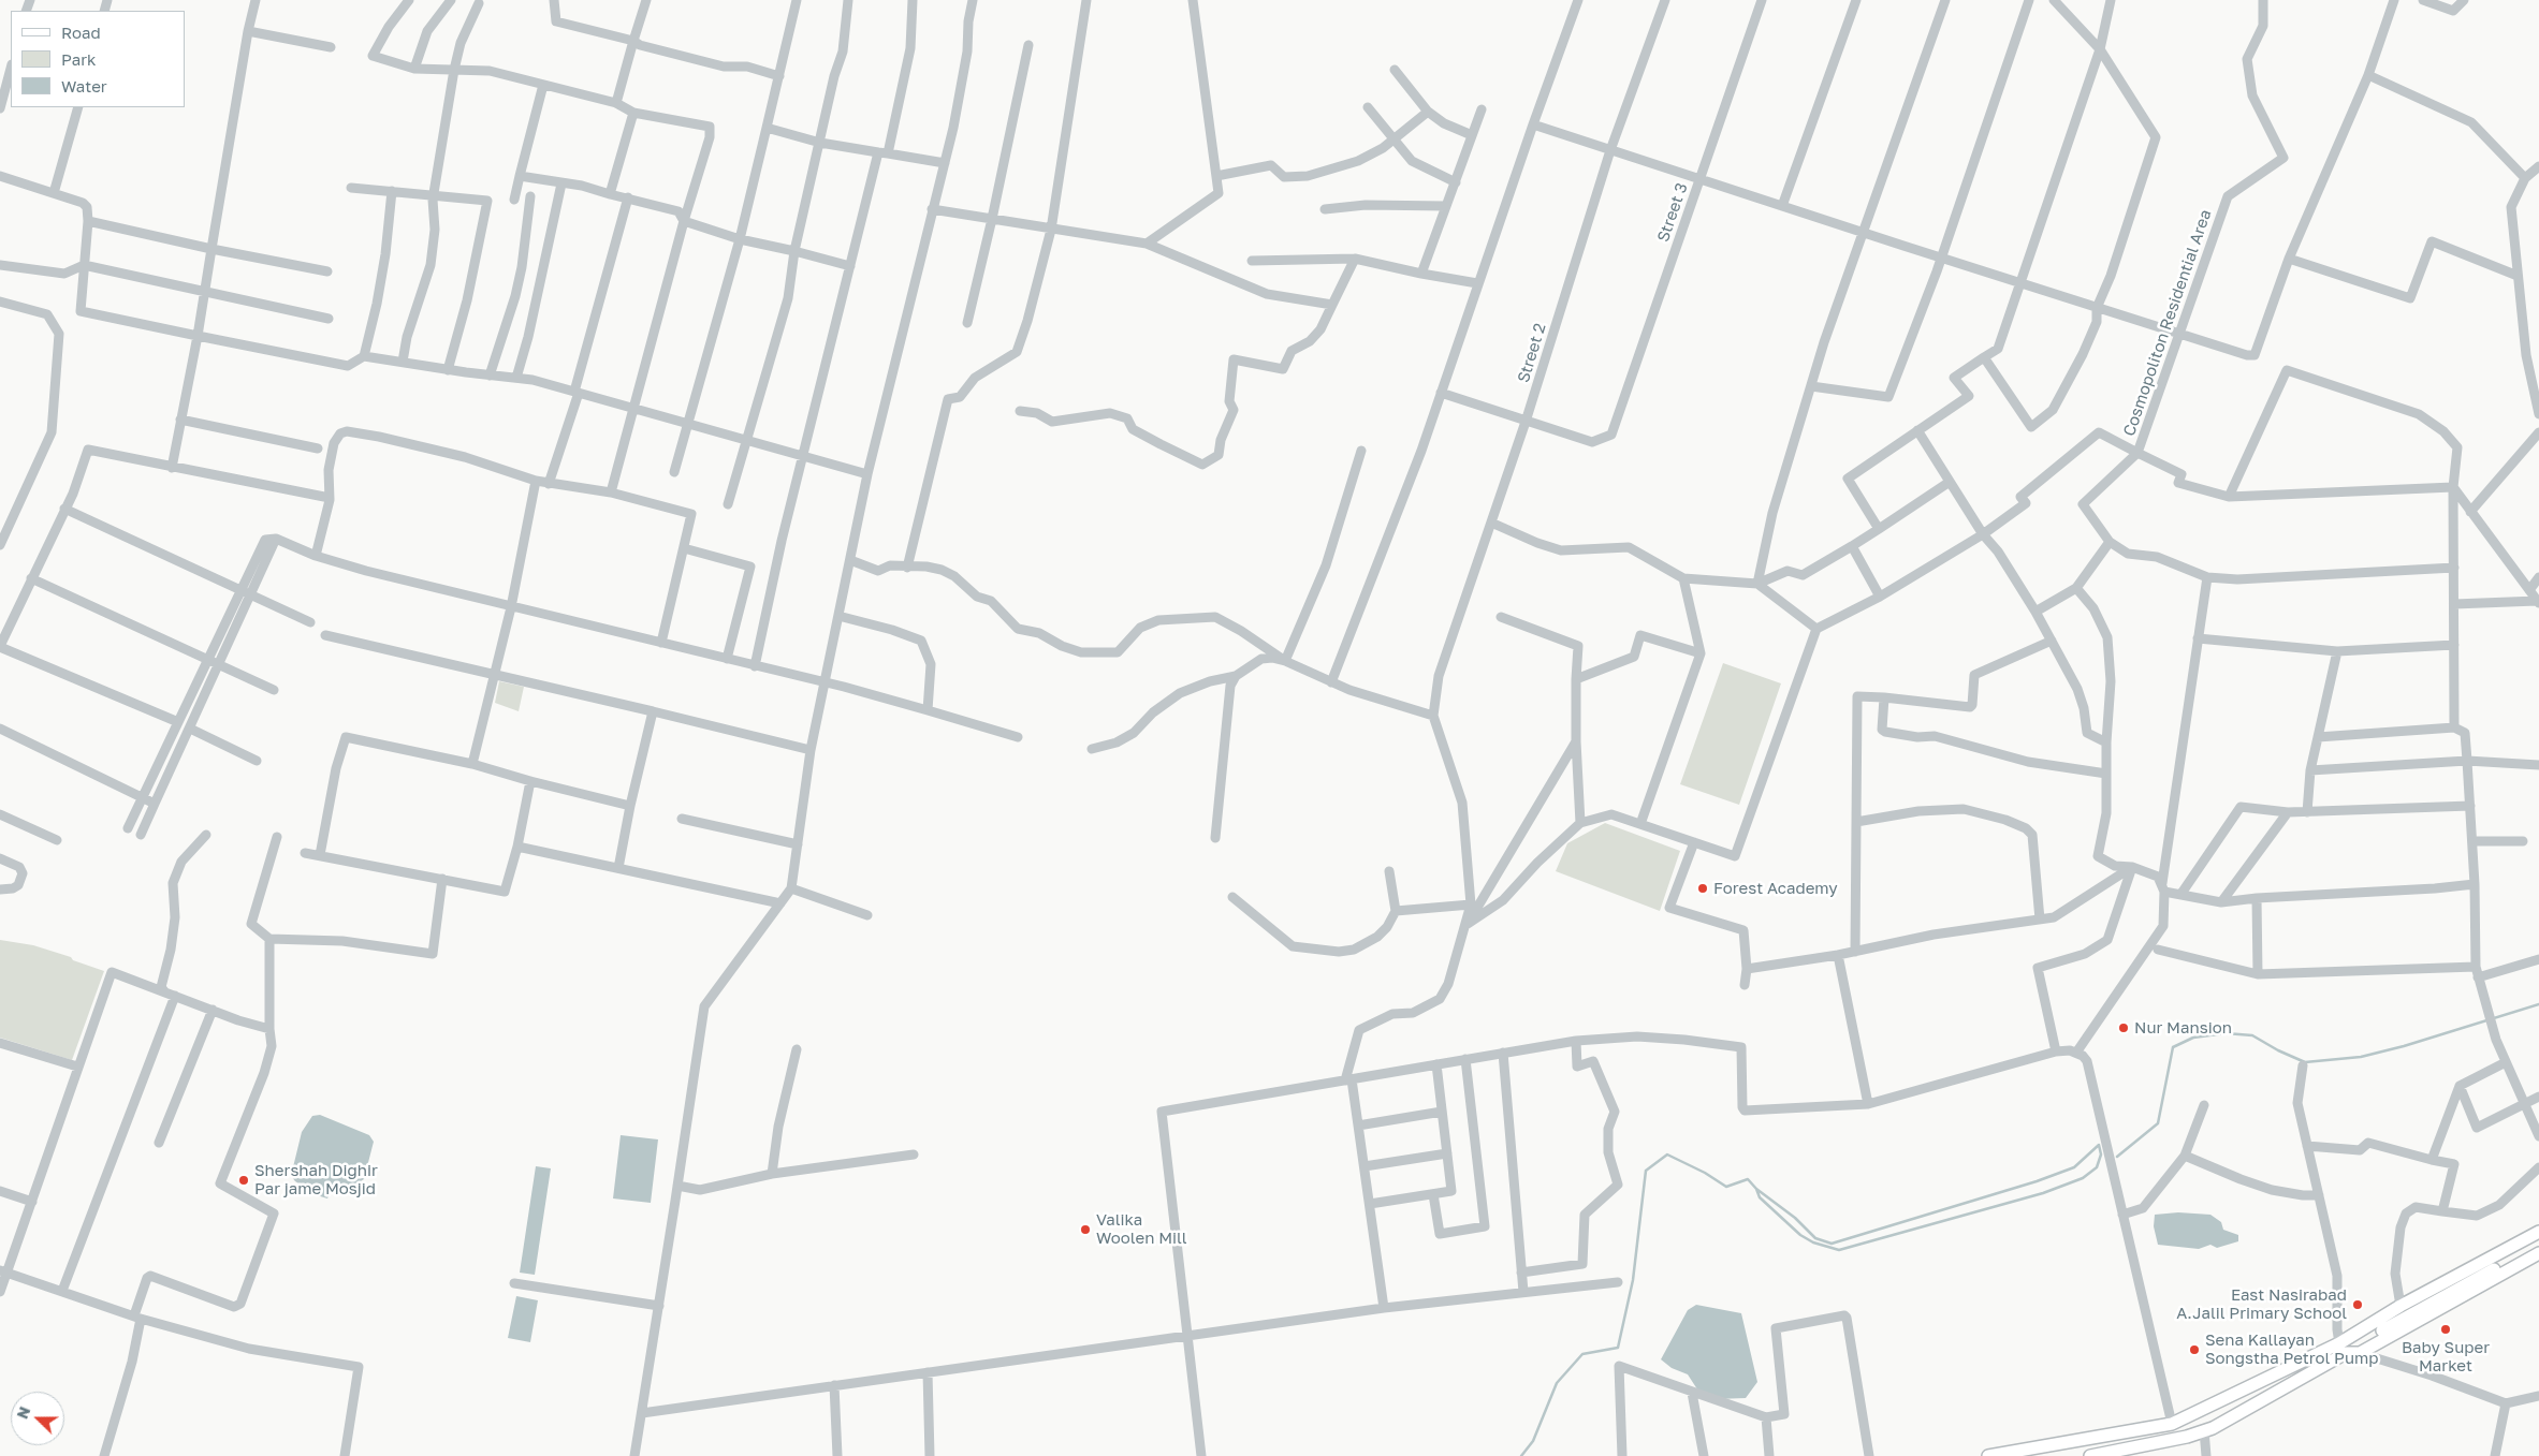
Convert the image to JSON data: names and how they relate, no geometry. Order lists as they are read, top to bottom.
{
  "streets": {
    "street": ["Street 3", "Cosmopoliton Residential Area", "Street 2"]
  },
  "crossings": [
    ["Street 3", "Street 2"]
  ],
  "places": [
    "Forest Academy",
    "Nur Mansion",
    "Shershah Dighir Par jame Mosjid",
    "Valika Woolen Mill",
    "East Nasirabad A.Jalil Primary School",
    "Baby Super Market",
    "Sena Kallayan Songstha Petrol Pump"
  ],
  "legend": ["Road", "Park", "Water"],
  "north": "left"
}
